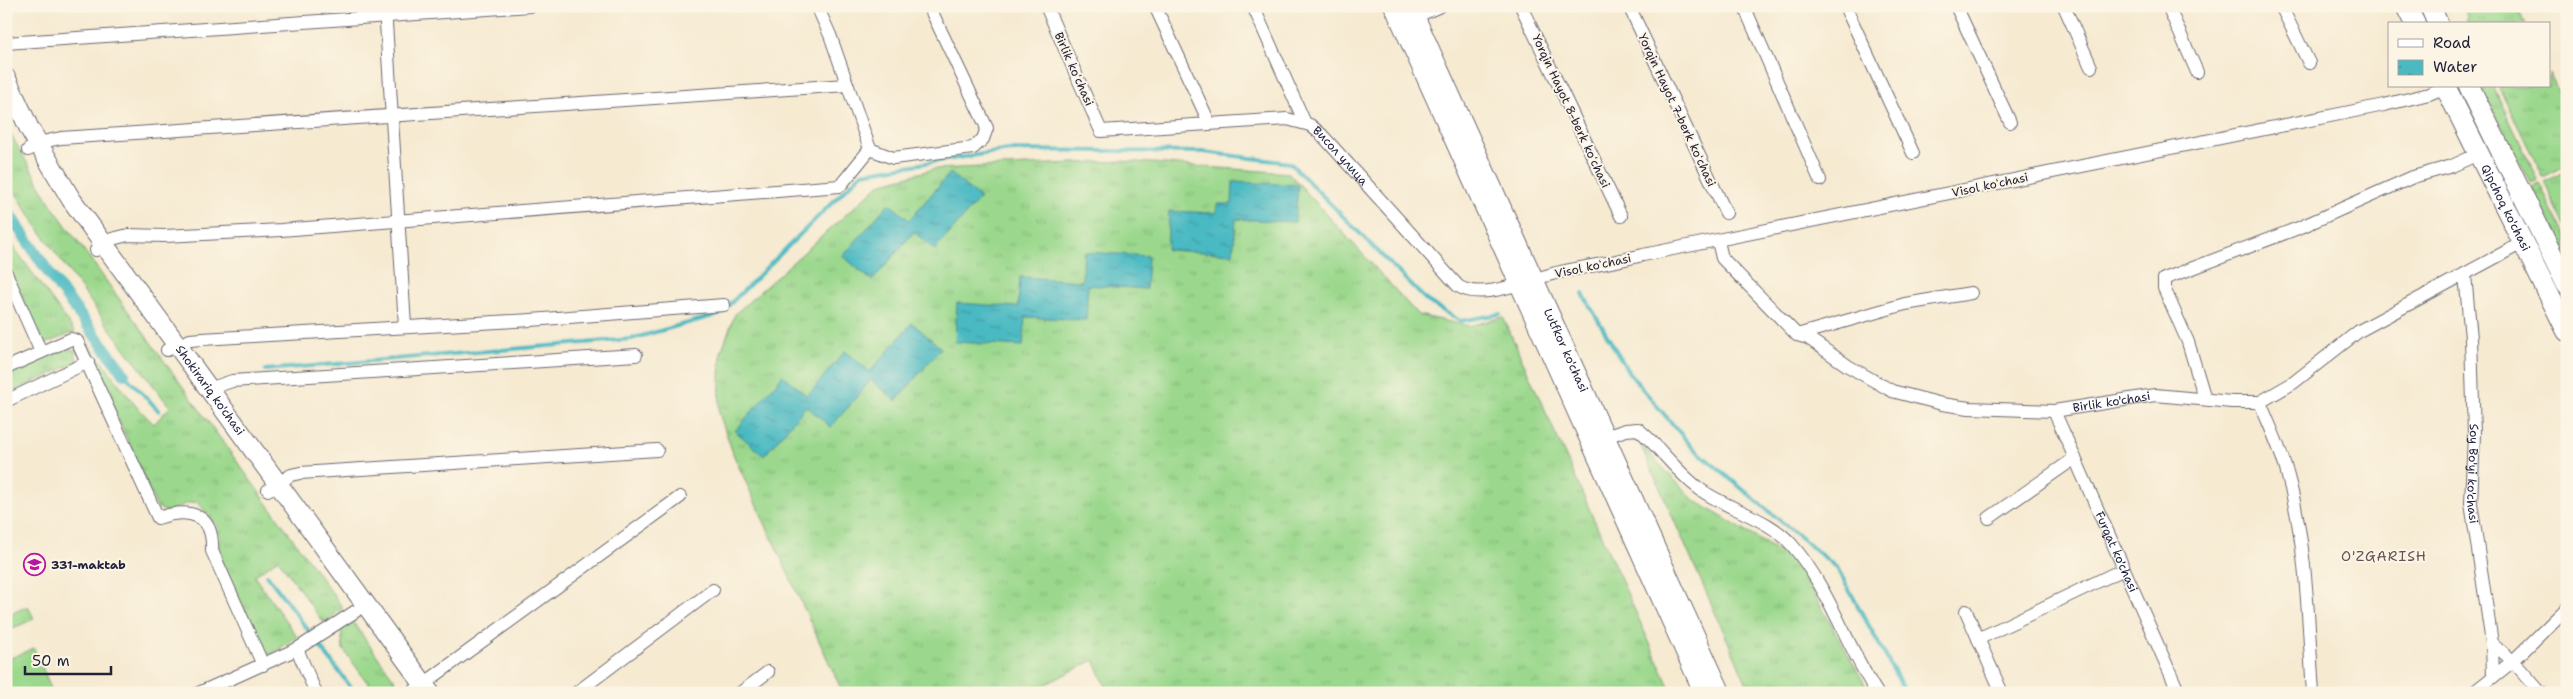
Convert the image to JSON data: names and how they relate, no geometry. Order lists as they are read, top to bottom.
{
  "streets": {
    "main road": ["Qipchoq ko'chasi", "Lutfkor ko'chasi", "Shokirariq ko'chasi"],
    "street": [
      "Birlik koʻchasi",
      "Yorqin Hayot 7-berk koʻchasi",
      "Yorqin Hayot 8-berk koʻchasi",
      "Висол улица",
      "Visol koʻchasi",
      "Birlik ko'chasi",
      "Soy Bo'yi ko'chasi",
      "Furqat ko'chasi"
    ]
  },
  "crossings": [
    ["Birlik koʻchasi", "Висол улица"],
    ["Висол улица", "Visol koʻchasi"],
    ["Висол улица", "Lutfkor ko'chasi"],
    ["Visol koʻchasi", "Lutfkor ko'chasi"],
    ["Visol koʻchasi", "Birlik ko'chasi"],
    ["Birlik ko'chasi", "Furqat ko'chasi"]
  ],
  "districts": ["O'ZGARISH"],
  "places": {
    "school or university": ["331-maktab"]
  },
  "legend": ["Road", "Water"],
  "scale_bar": "50 m"
}
